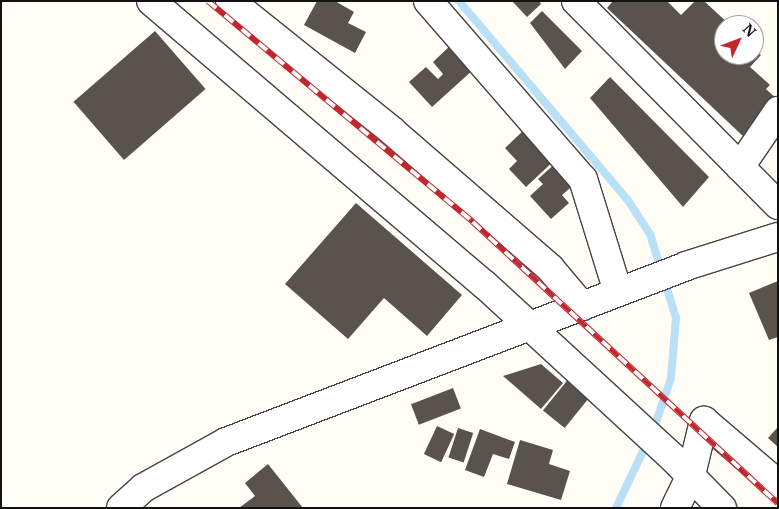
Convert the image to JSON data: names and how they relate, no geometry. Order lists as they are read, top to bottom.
{
  "north": "top right"
}
